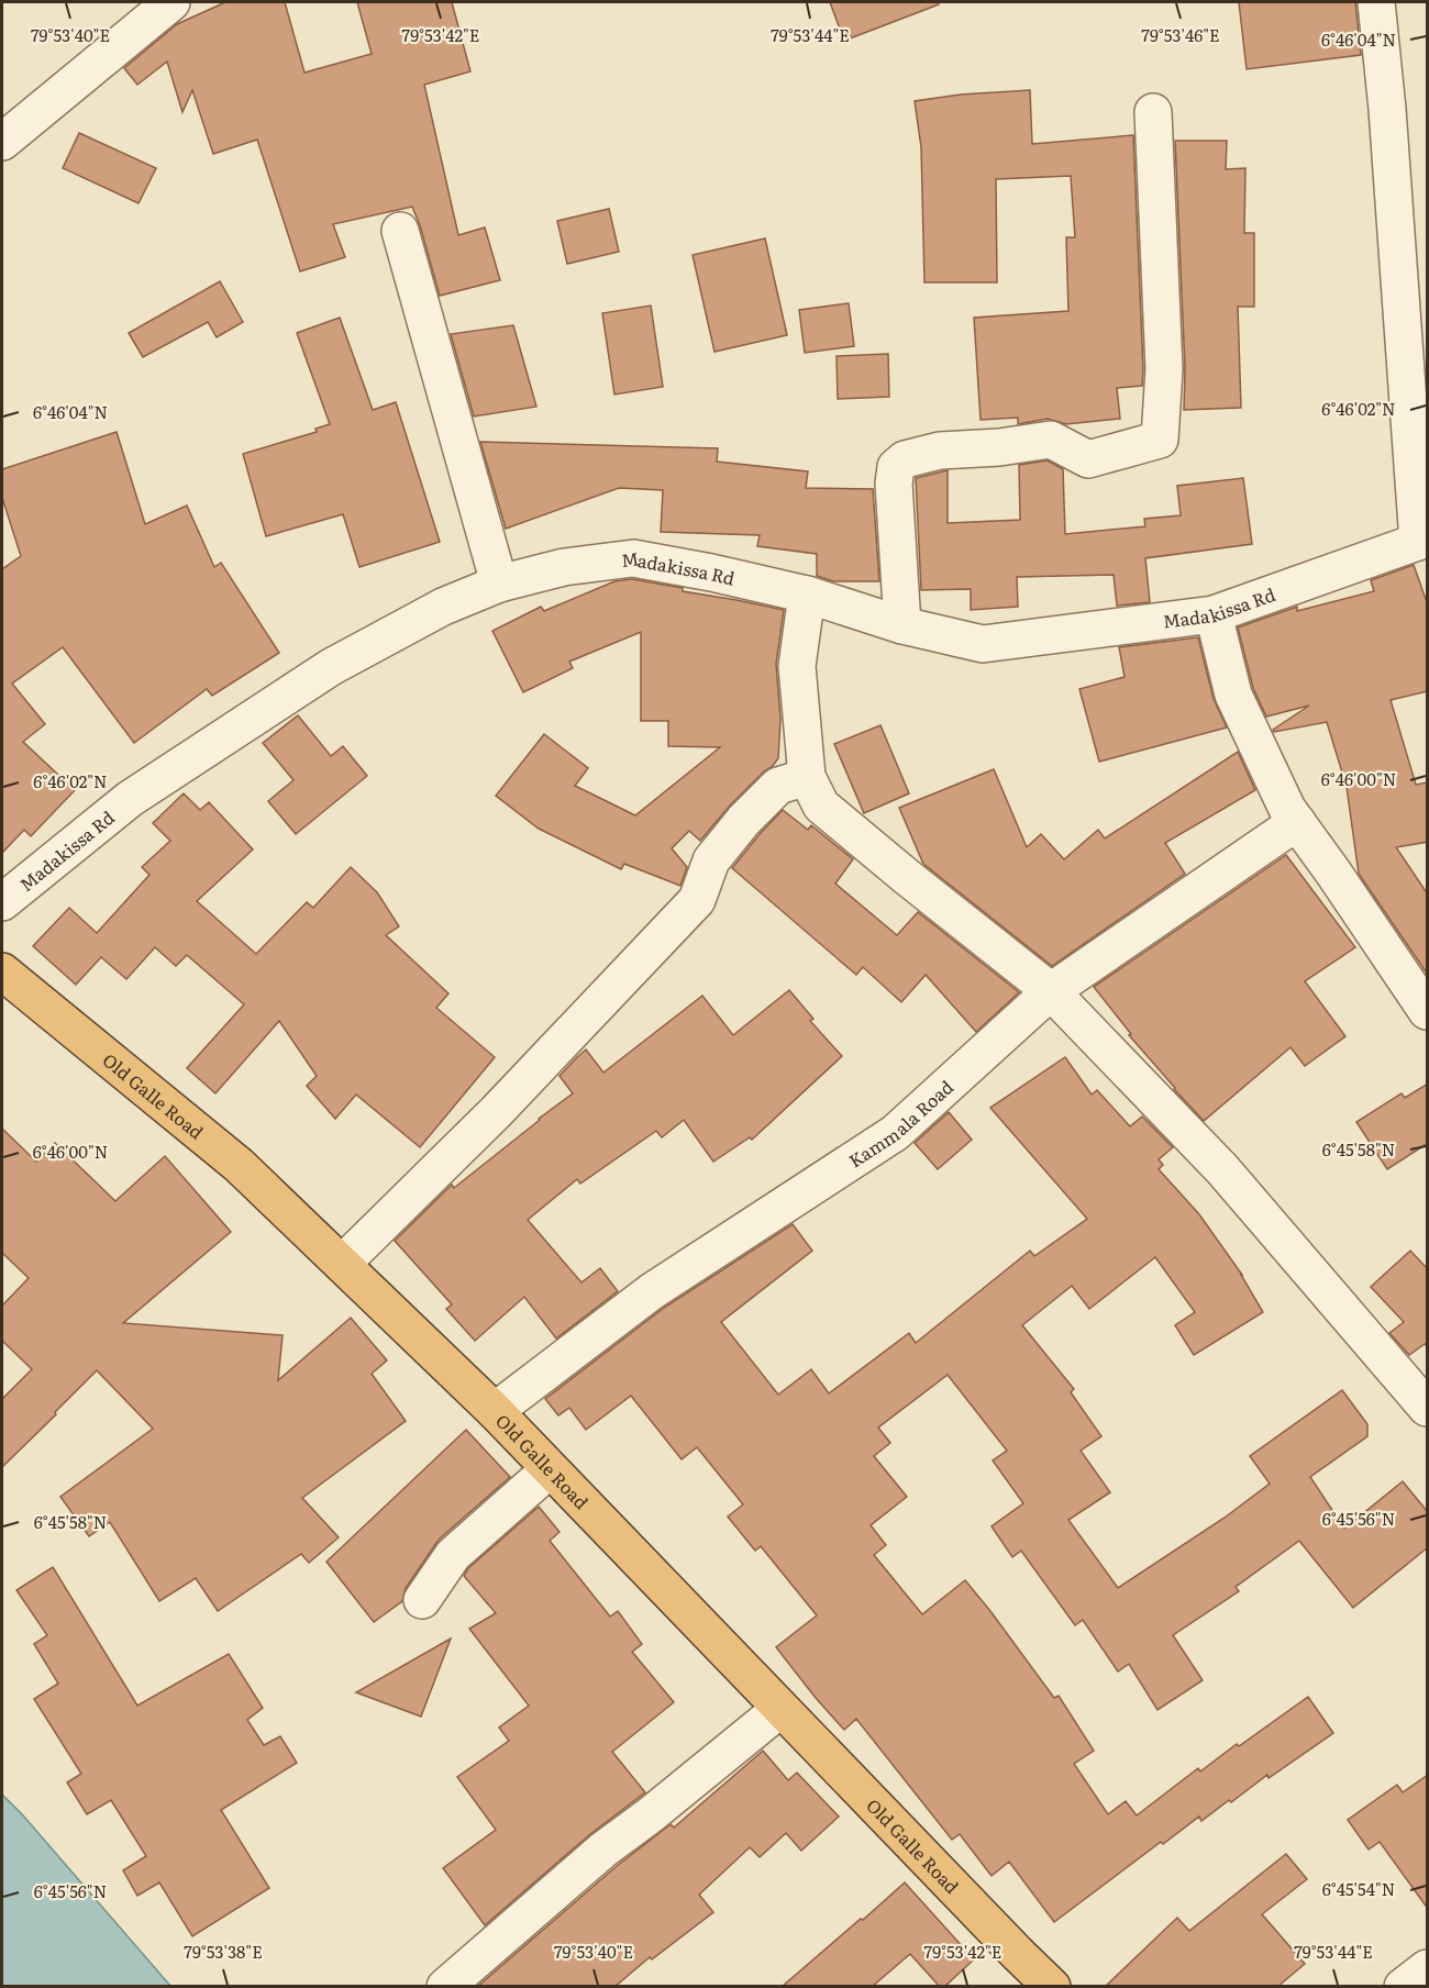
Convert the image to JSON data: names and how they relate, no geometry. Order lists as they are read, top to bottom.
{
  "streets": {
    "highway": ["Old Galle Road"],
    "street": ["Madakissa Rd", "Kammala Road"]
  },
  "crossings": [
    ["Old Galle Road", "Kammala Road"]
  ],
  "coordinates": [
    "79°53'40\"E",
    "79°53'42\"E",
    "79°53'44\"E",
    "79°53'46\"E",
    "6°46'04\"N",
    "6°46'02\"N",
    "6°46'00\"N",
    "6°45'58\"N",
    "6°45'56\"N",
    "6°45'54\"N",
    "79°53'38\"E"
  ]
}
